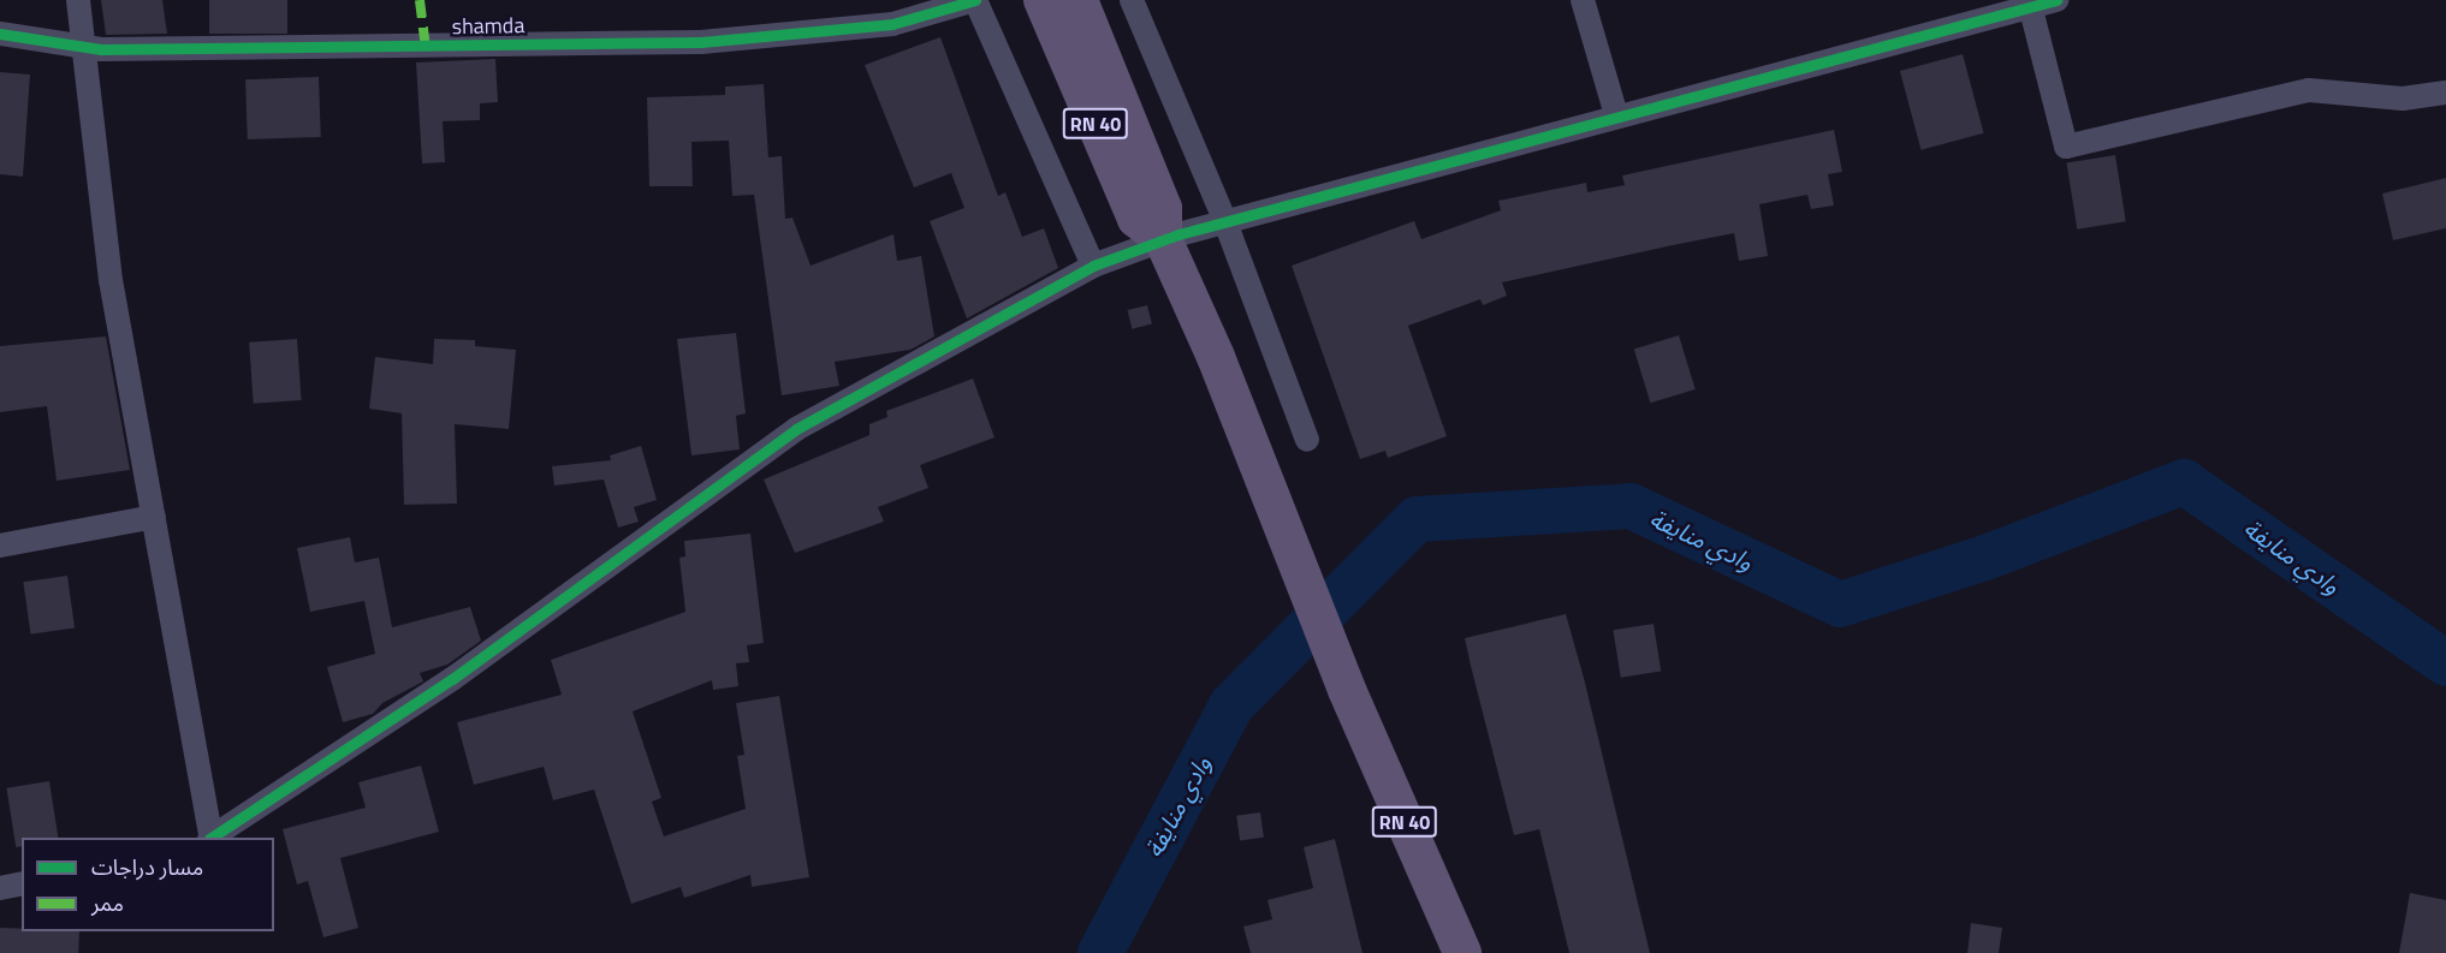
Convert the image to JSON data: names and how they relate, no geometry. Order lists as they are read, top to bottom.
{
  "streets": {
    "main road": ["RN 40"],
    "street": ["shamda"]
  },
  "water": ["وادي منايفة"],
  "legend": ["مسار دراجات", "ممر"]
}
